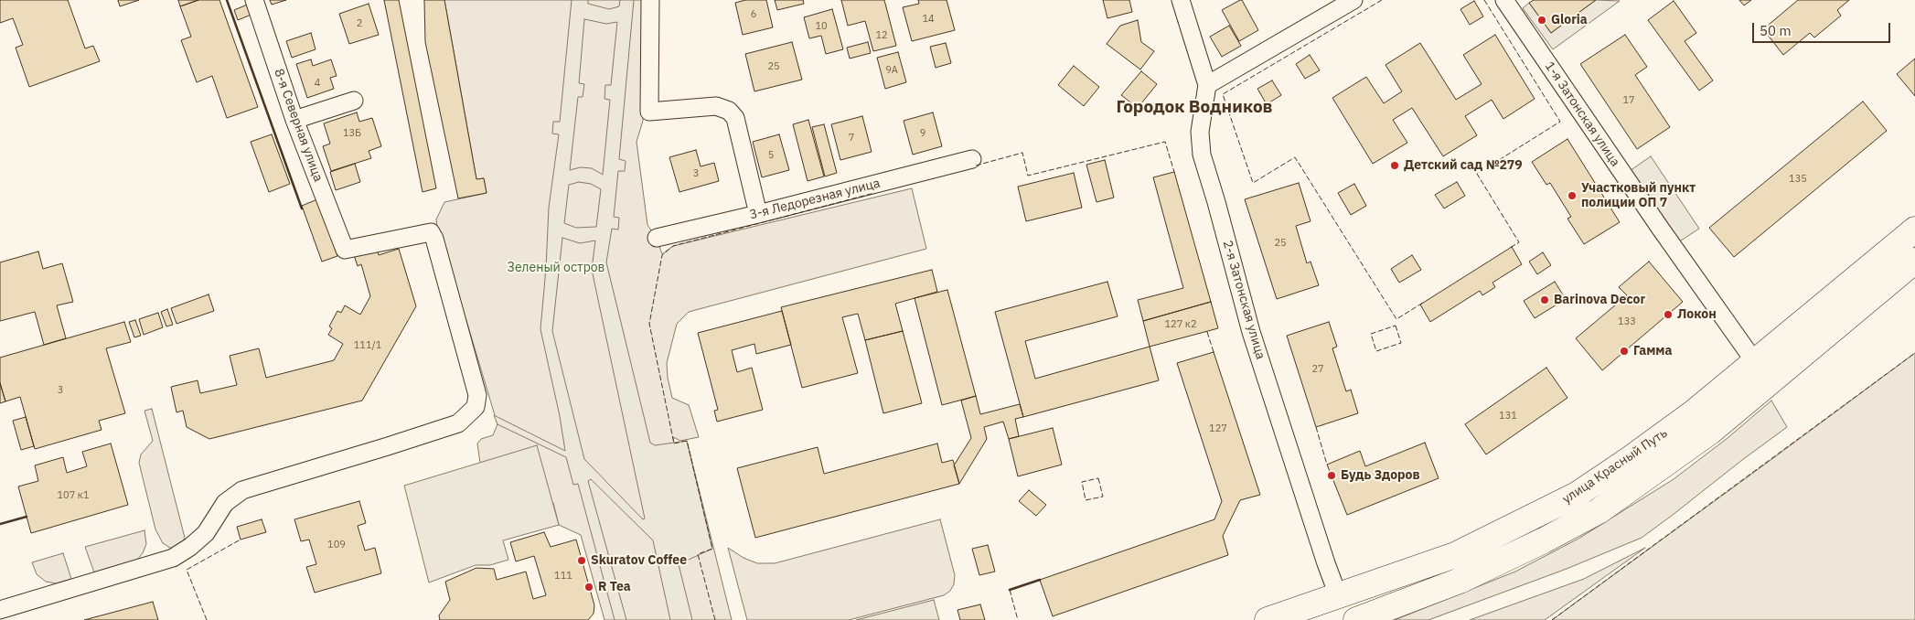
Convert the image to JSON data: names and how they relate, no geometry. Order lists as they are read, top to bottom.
{
  "streets": {
    "main road": ["улица Красный Путь"],
    "street": [
      "1-я Затонская улица",
      "8-я Северная улица",
      "3-я Ледорезная улица",
      "2-я Затонская улица"
    ]
  },
  "crossings": [
    ["1-я Затонская улица", "улица Красный Путь"],
    ["2-я Затонская улица", "улица Красный Путь"]
  ],
  "districts": ["Городок Водников"],
  "parks": ["Зеленый остров"],
  "places": [
    "Gloria",
    "Детский сад №279",
    "Участковый пункт полиции ОП 7",
    "Barinova Decor",
    "Локон",
    "Гамма",
    "Будь Здоров",
    "Skuratov Coffee",
    "R Tea"
  ],
  "house_numbers": [
    "6",
    "14",
    "2",
    "10",
    "12",
    "25",
    "9А",
    "4",
    "17",
    "13Б",
    "9",
    "7",
    "5",
    "3",
    "135",
    "25",
    "133",
    "127 к2",
    "111/1",
    "27",
    "3",
    "131",
    "127",
    "107 к1",
    "109",
    "111"
  ],
  "scale_bar": "50 m"
}
